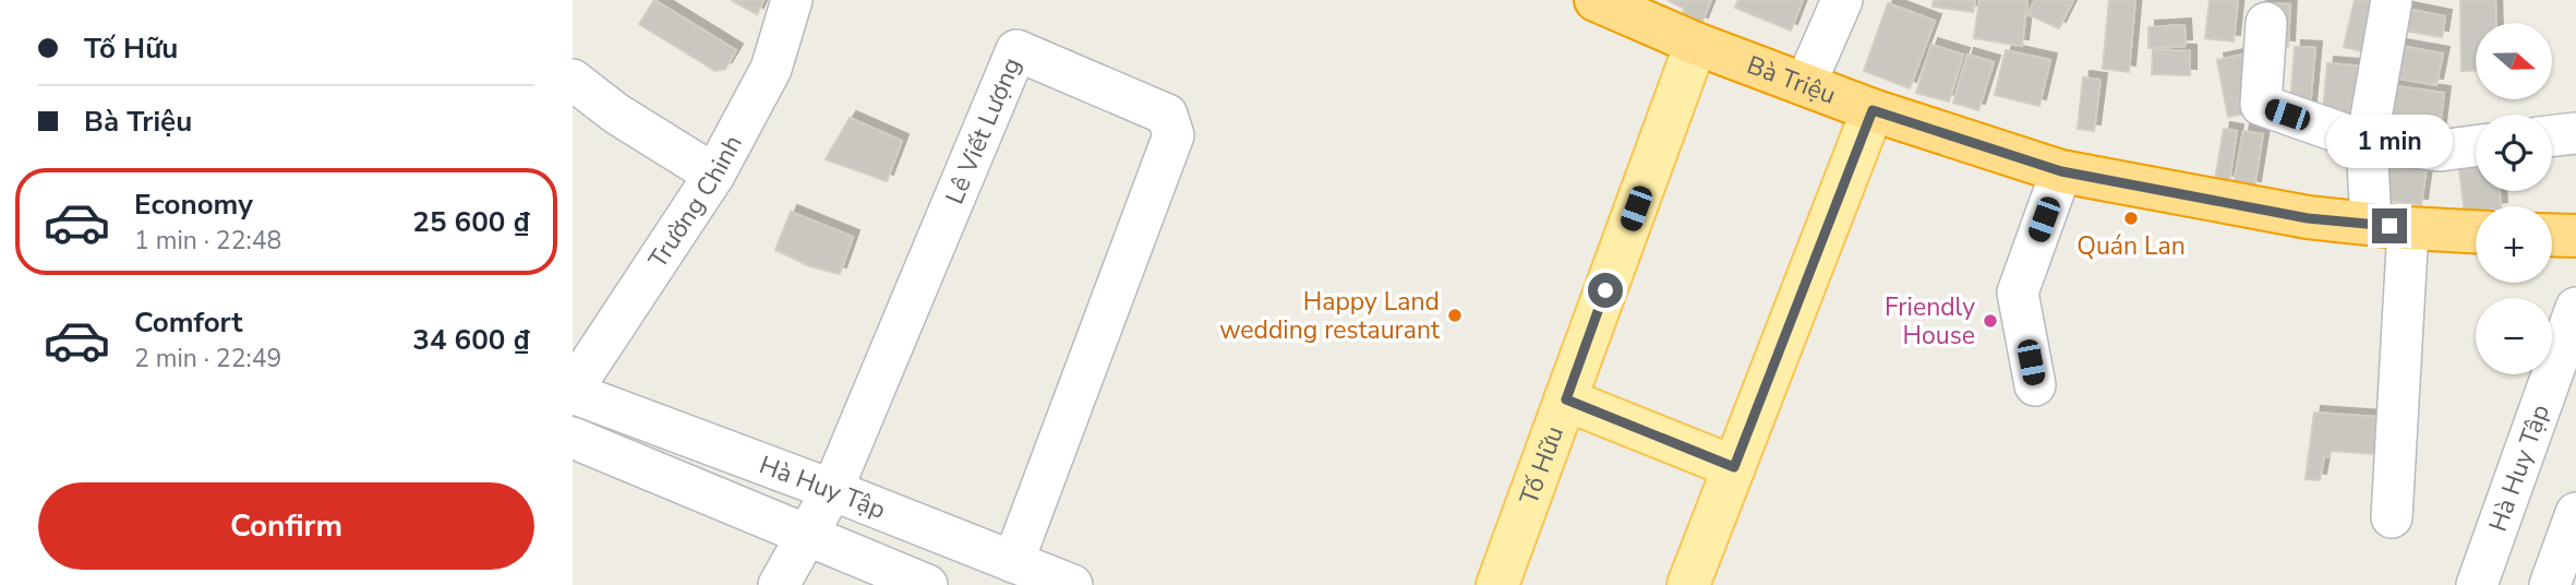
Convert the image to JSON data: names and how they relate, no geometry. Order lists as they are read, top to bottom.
{
  "streets": {
    "highway": ["Bà Triệu"],
    "main road": ["Tố Hữu"],
    "street": ["Lê Viết Lượng", "Trường Chinh", "Hà Huy Tập"]
  },
  "crossings": [
    ["Bà Triệu", "Tố Hữu"],
    ["Lê Viết Lượng", "Hà Huy Tập"],
    ["Trường Chinh", "Hà Huy Tập"]
  ],
  "places": ["Quán Lan", "Happy Land wedding restaurant", "Friendly House"],
  "north": "right",
  "page": {
    "banner": ["Tố Hữu", "Bà Triệu"],
    "map_buttons": ["+", "−"],
    "bubble": "1 min",
    "list": [
      {
        "name": "Economy",
        "note": "1 min · 22:48",
        "value": "25 600 ₫"
      },
      {
        "name": "Comfort",
        "note": "2 min · 22:49",
        "value": "34 600 ₫"
      }
    ],
    "buttons": "Confirm"
  }
}
